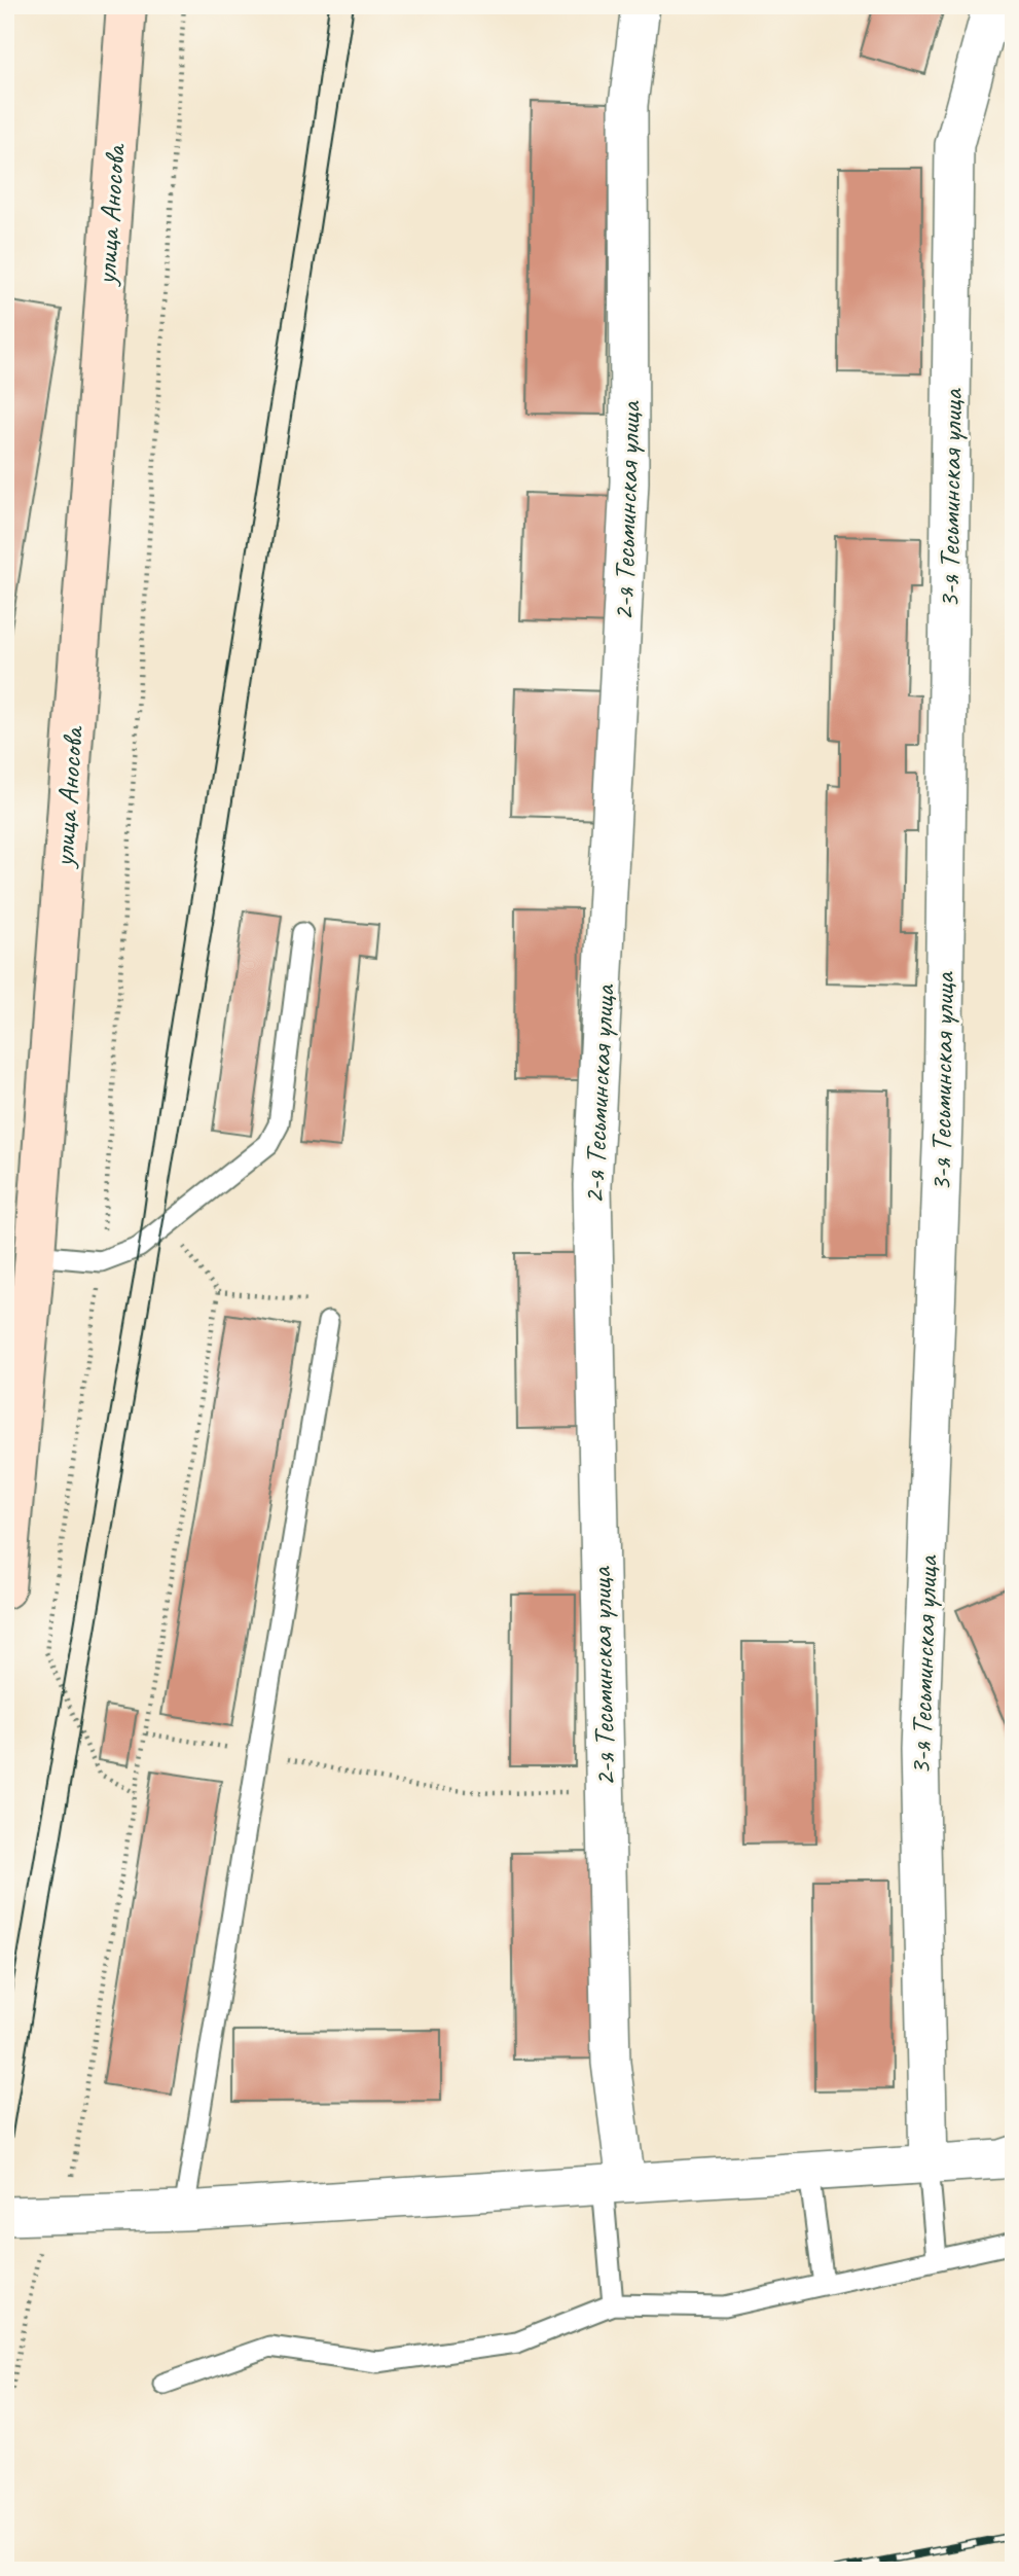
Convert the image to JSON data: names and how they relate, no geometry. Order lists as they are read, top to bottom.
{
  "streets": {
    "main road": ["улица Аносова"],
    "street": ["3-я Тесьминская улица", "2-я Тесьминская улица"]
  }
}
